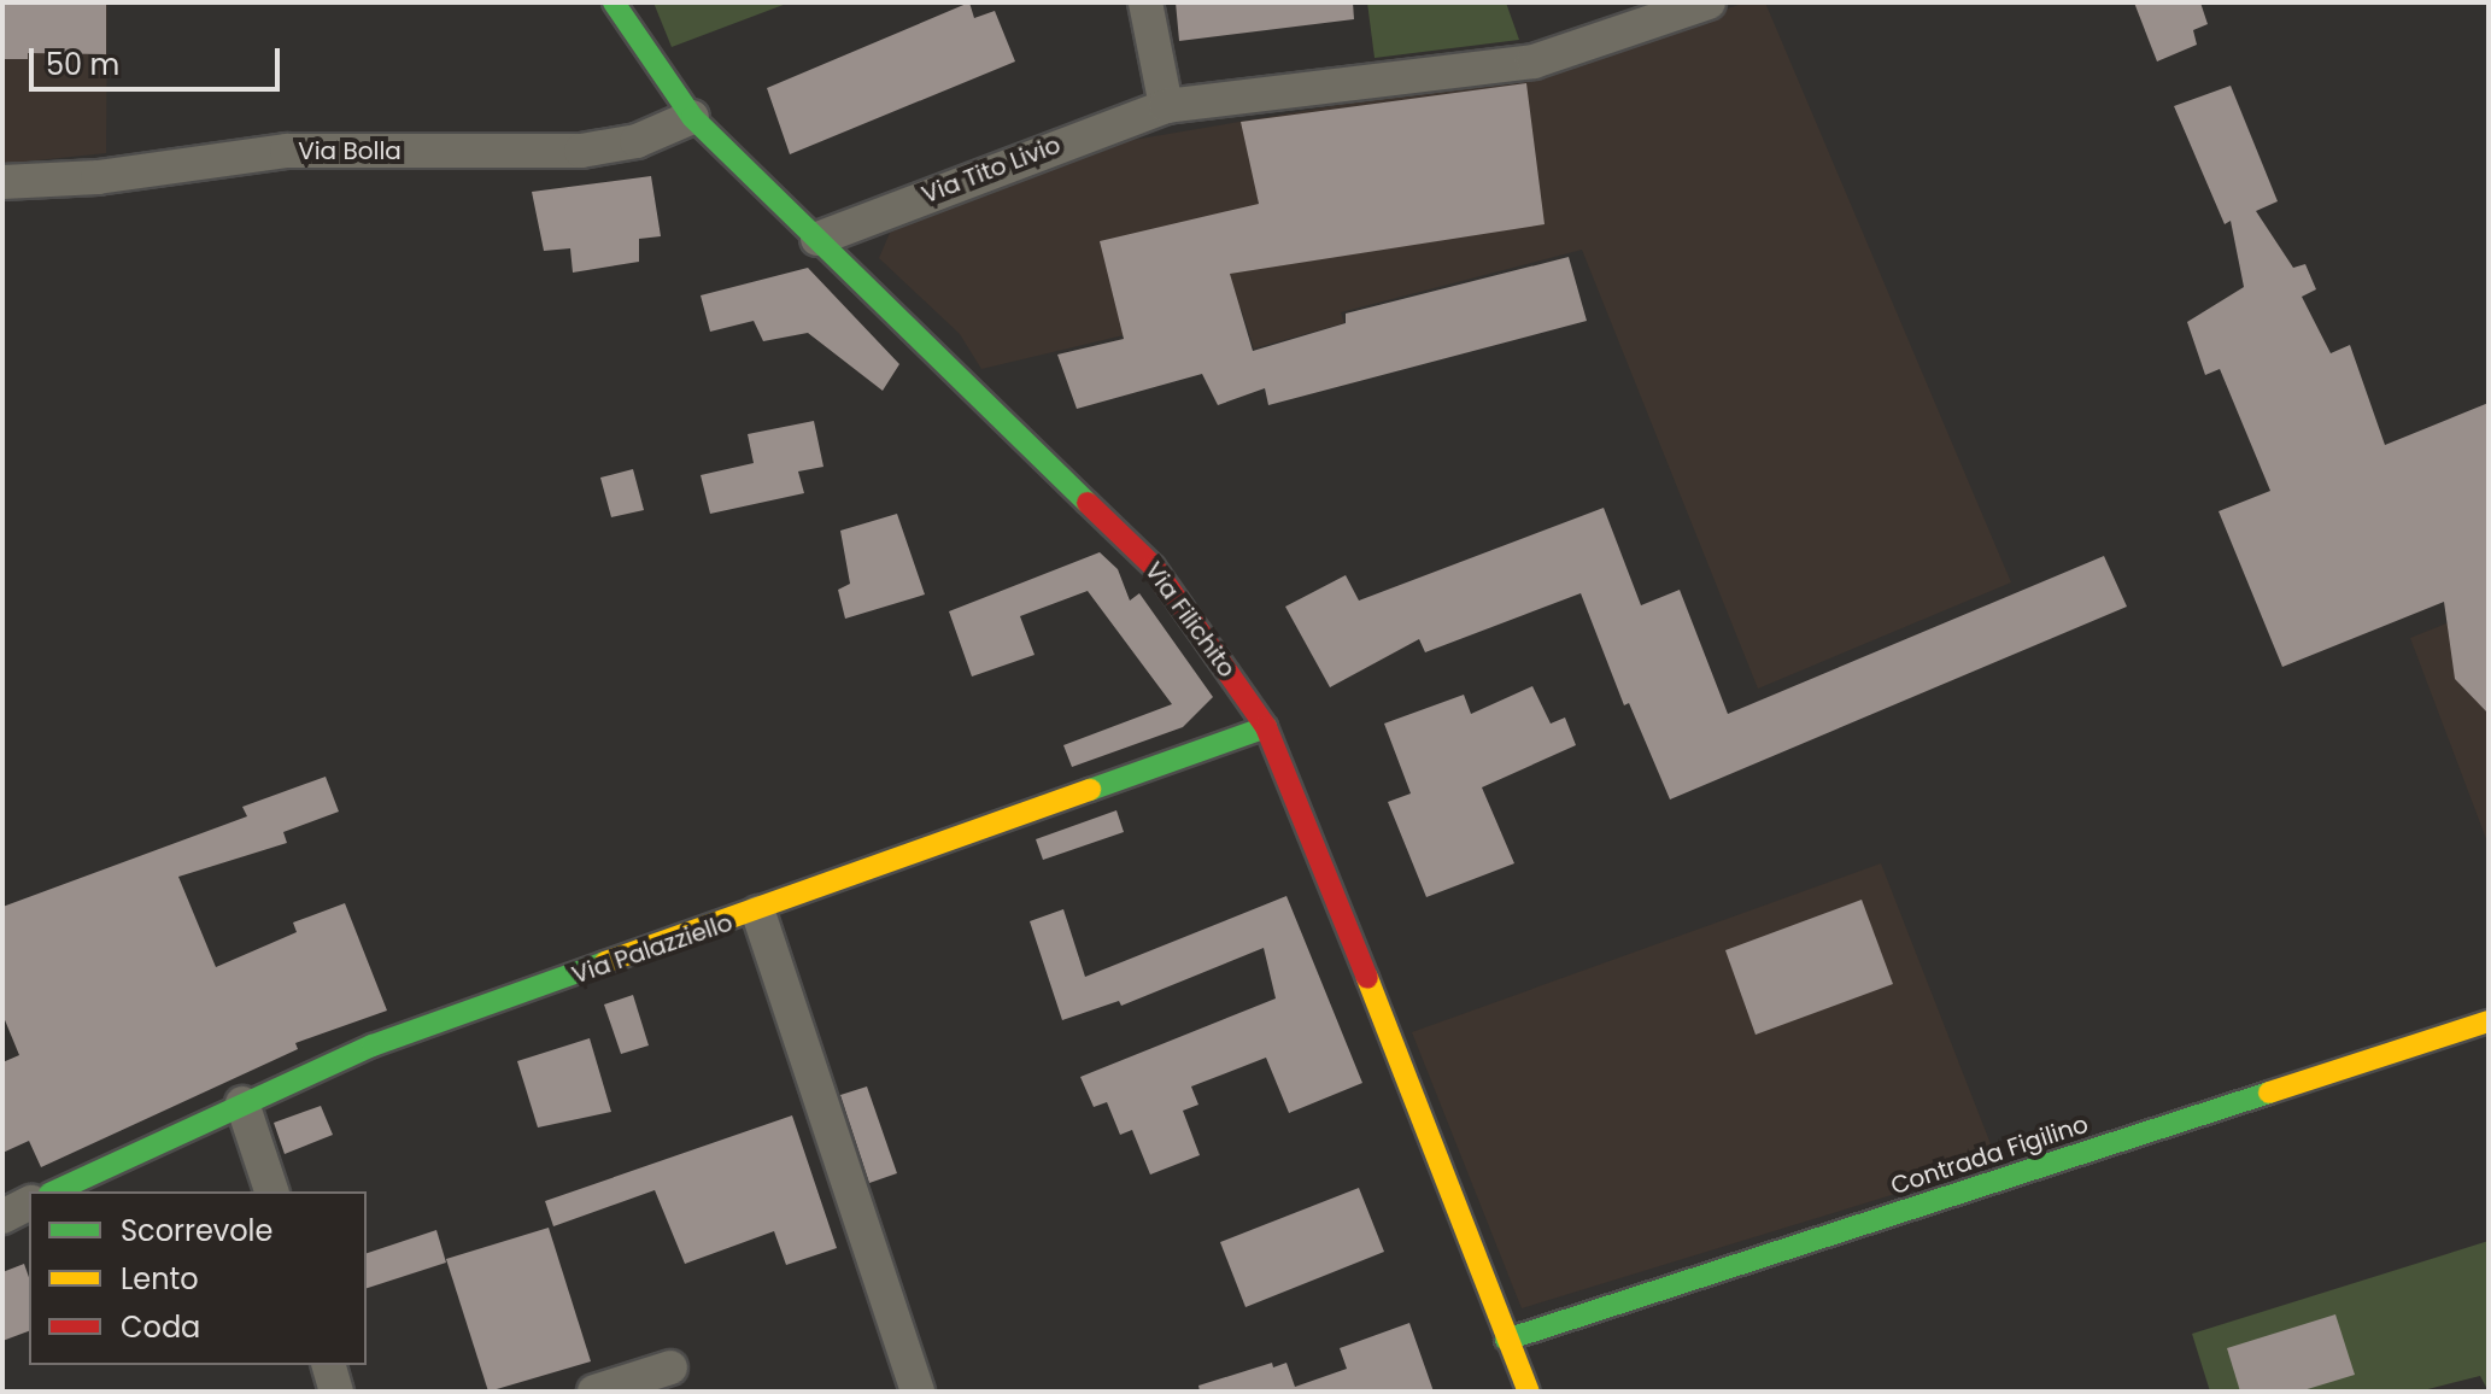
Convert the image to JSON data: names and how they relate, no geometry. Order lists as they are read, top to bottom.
{
  "streets": {
    "street": [
      "Via Bolla",
      "Via Tito Livio",
      "Via Filichito",
      "Via Palazziello",
      "Contrada Figilino"
    ]
  },
  "crossings": [
    ["Via Bolla", "Via Filichito"],
    ["Via Tito Livio", "Via Filichito"],
    ["Via Filichito", "Via Palazziello"],
    ["Via Filichito", "Contrada Figilino"]
  ],
  "legend": ["Scorrevole", "Lento", "Coda"],
  "scale_bar": "50 m"
}
